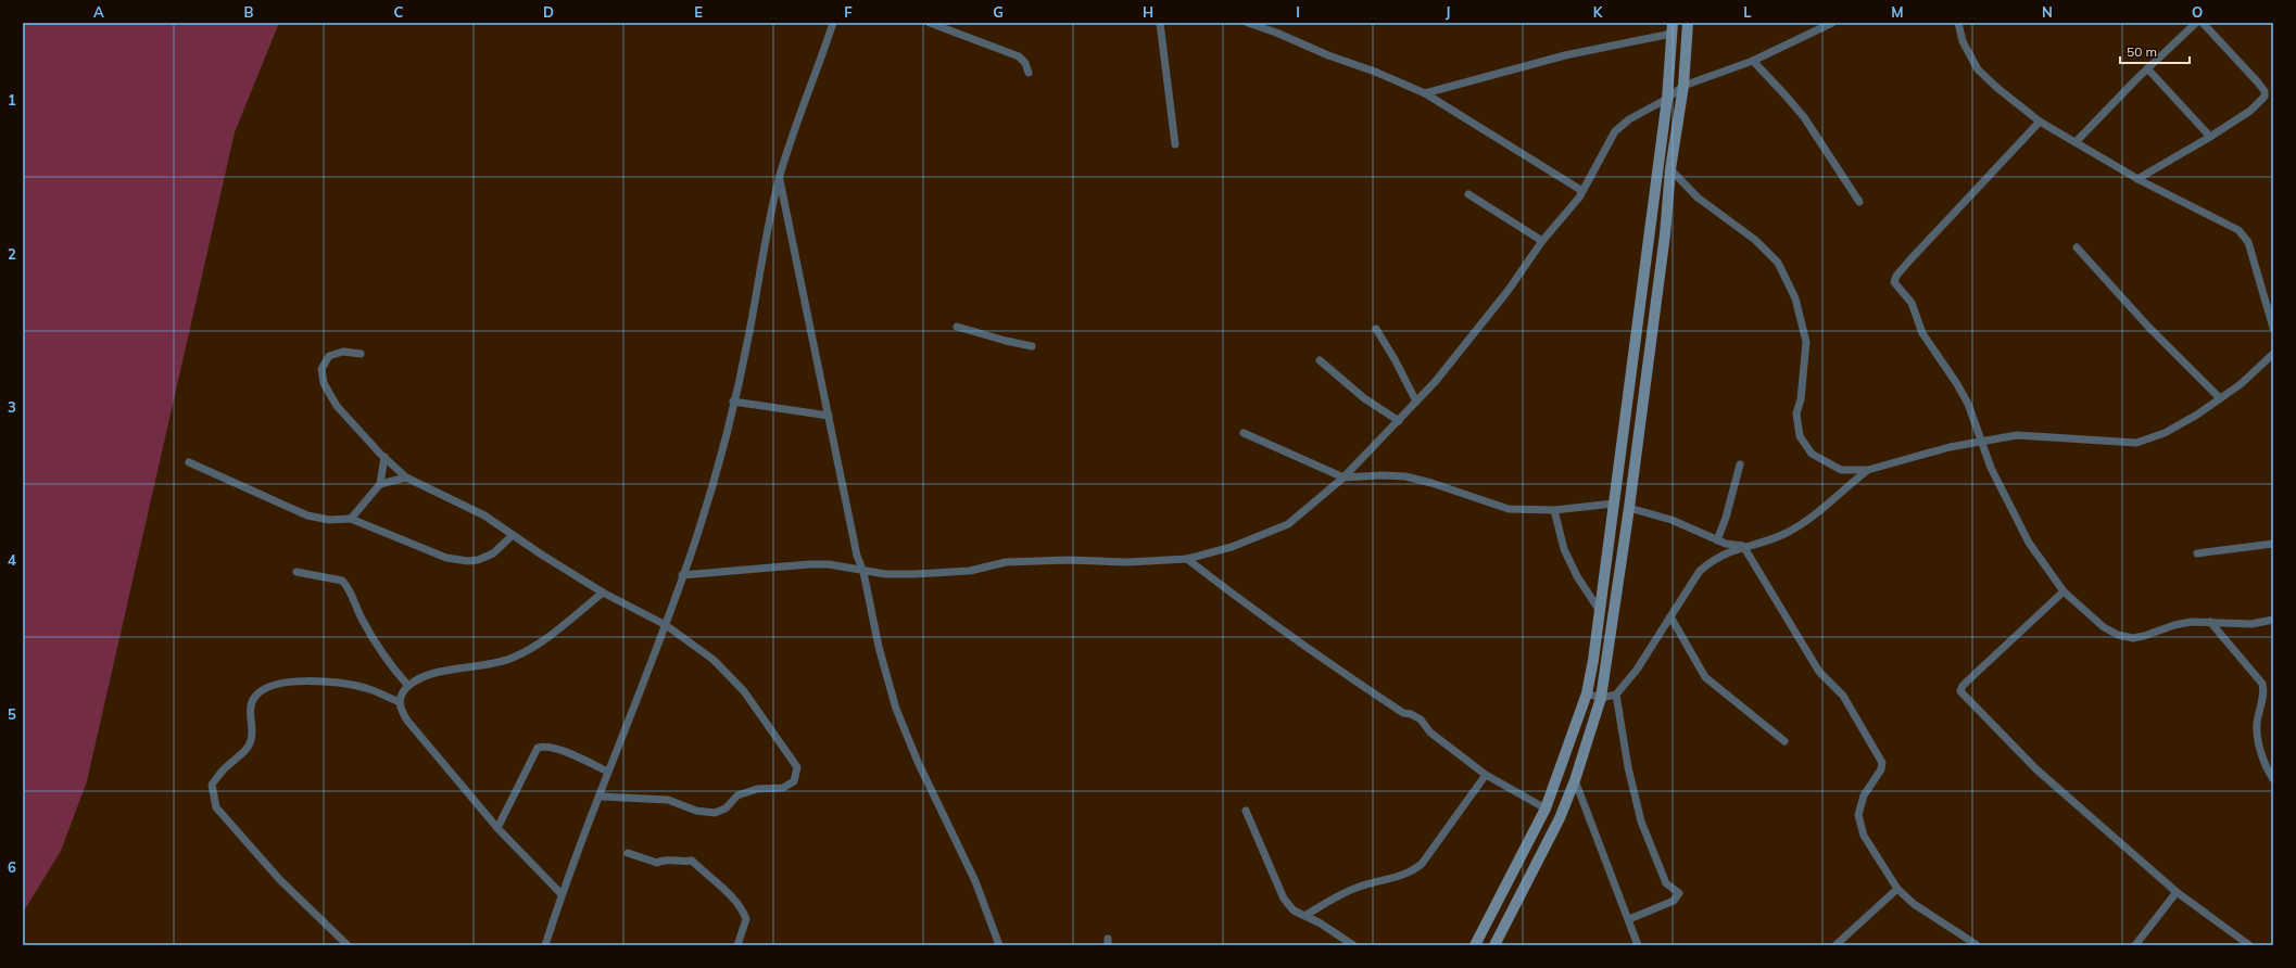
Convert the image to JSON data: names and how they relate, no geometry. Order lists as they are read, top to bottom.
{
  "scale_bar": "50 m",
  "grid": {
    "columns": [
      "A",
      "B",
      "C",
      "D",
      "E",
      "F",
      "G",
      "H",
      "I",
      "J",
      "K",
      "L",
      "M",
      "N",
      "O"
    ],
    "rows": [
      "1",
      "2",
      "3",
      "4",
      "5",
      "6"
    ]
  }
}
